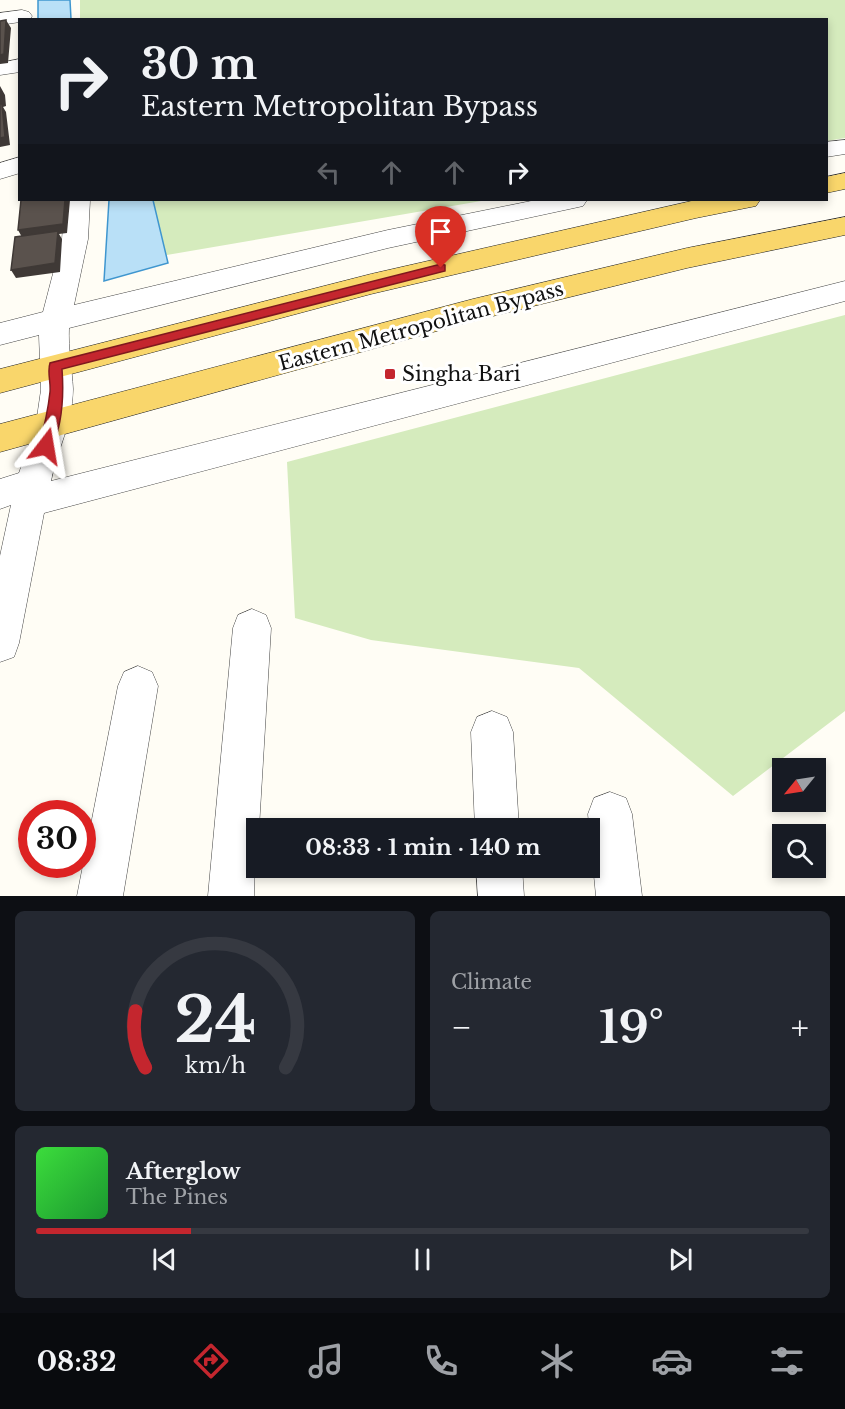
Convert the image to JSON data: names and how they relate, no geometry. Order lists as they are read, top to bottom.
{
  "streets": {
    "main road": ["Eastern Metropolitan Bypass"]
  },
  "places": {
    "transit": ["Singha Bari"]
  },
  "north": "bottom left",
  "page": {
    "turn": ["30 m", "Eastern Metropolitan Bypass"],
    "limit": "30",
    "trip": "08:33 · 1 min · 140 m",
    "tile": "Climate",
    "heat": ["−", "19°", "+"],
    "song": ["Afterglow", "The Pines"],
    "tabs": "08:32",
    "gauge": ["24", "km/h"]
  }
}
